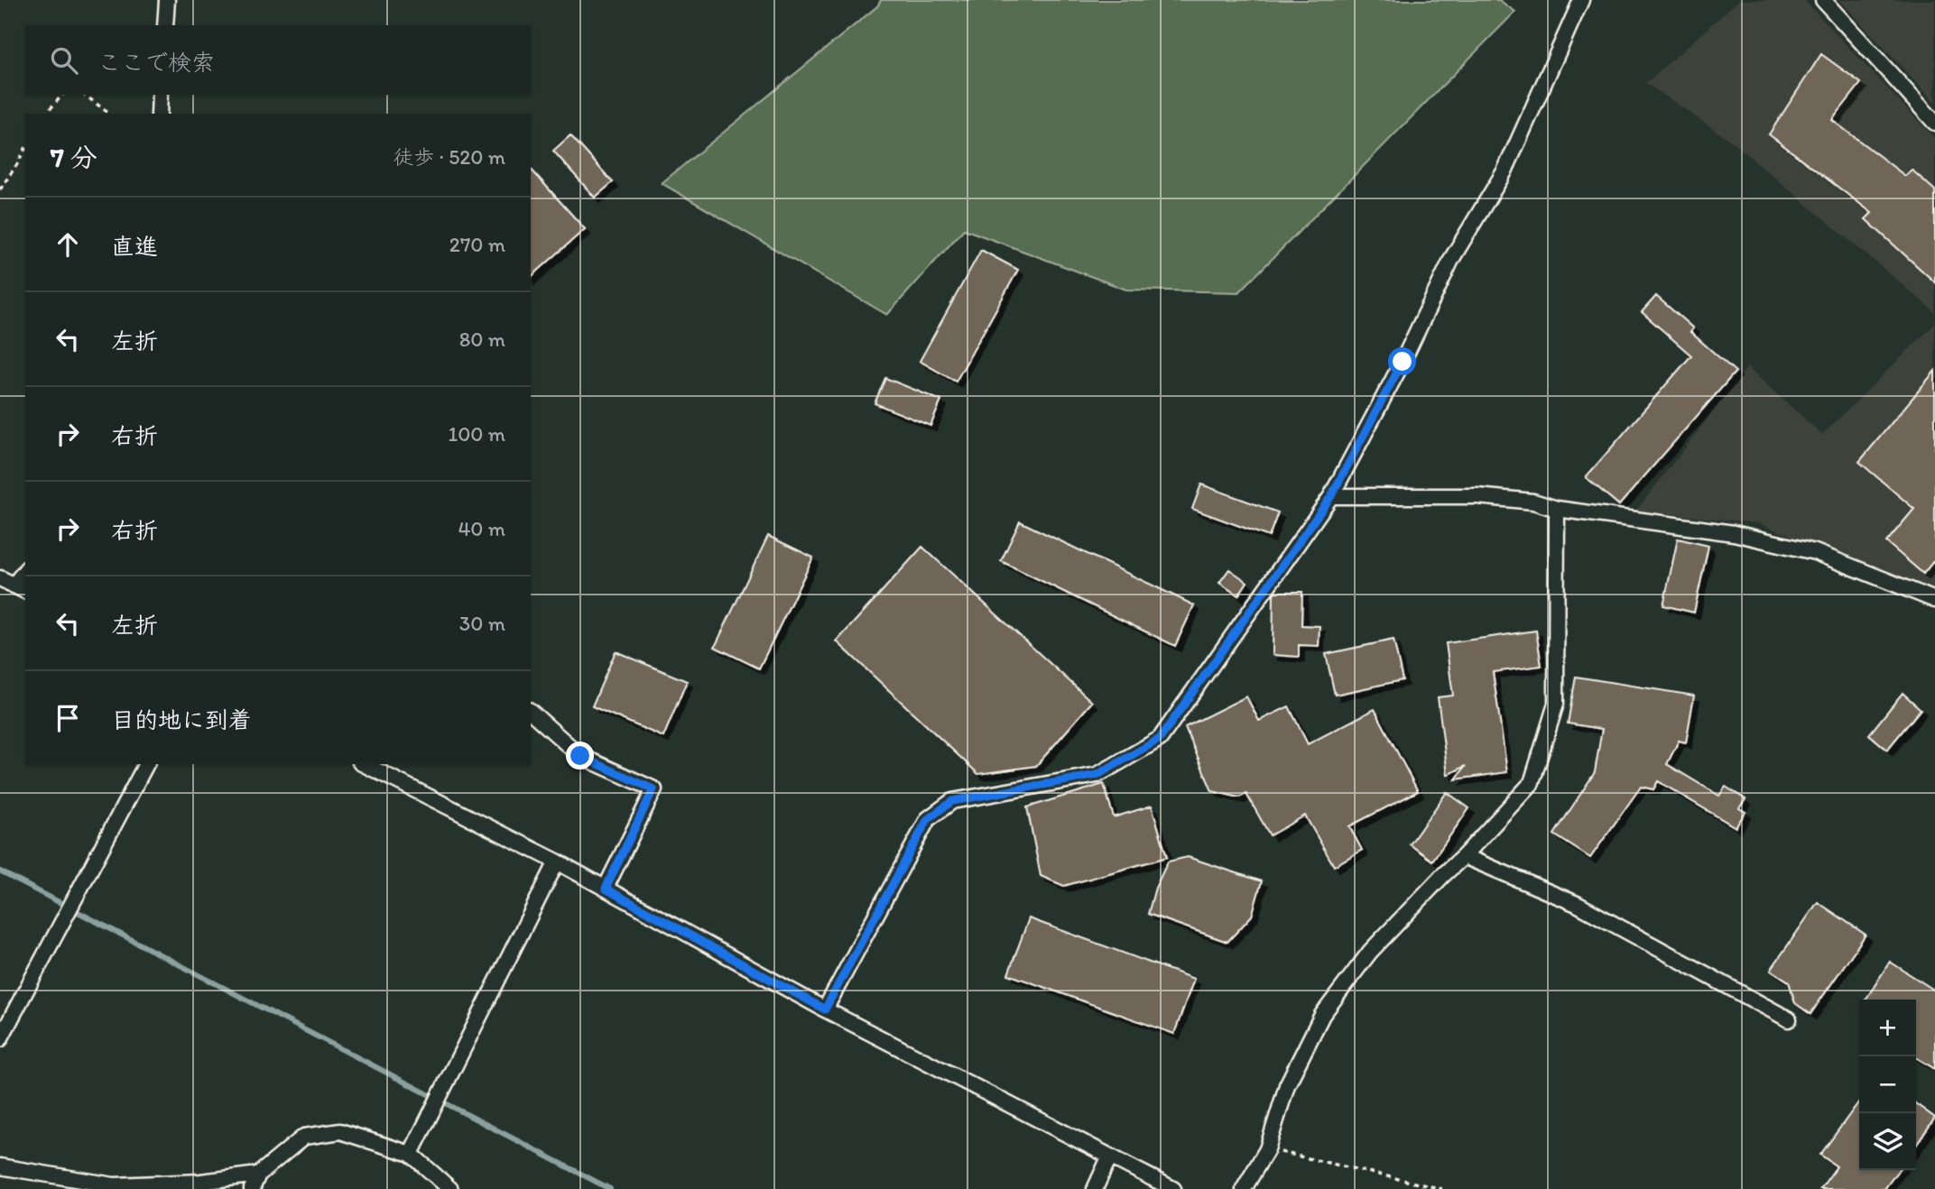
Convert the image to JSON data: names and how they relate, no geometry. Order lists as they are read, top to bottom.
{
  "page": {
    "search": "ここで検索",
    "heading": ["7 分", "徒歩 · 520 m"],
    "list": [
      ["直進", "270 m"],
      ["左折", "80 m"],
      ["右折", "100 m"],
      ["右折", "40 m"],
      ["左折", "30 m"],
      "目的地に到着"
    ],
    "map_buttons": ["+", "−"]
  }
}
